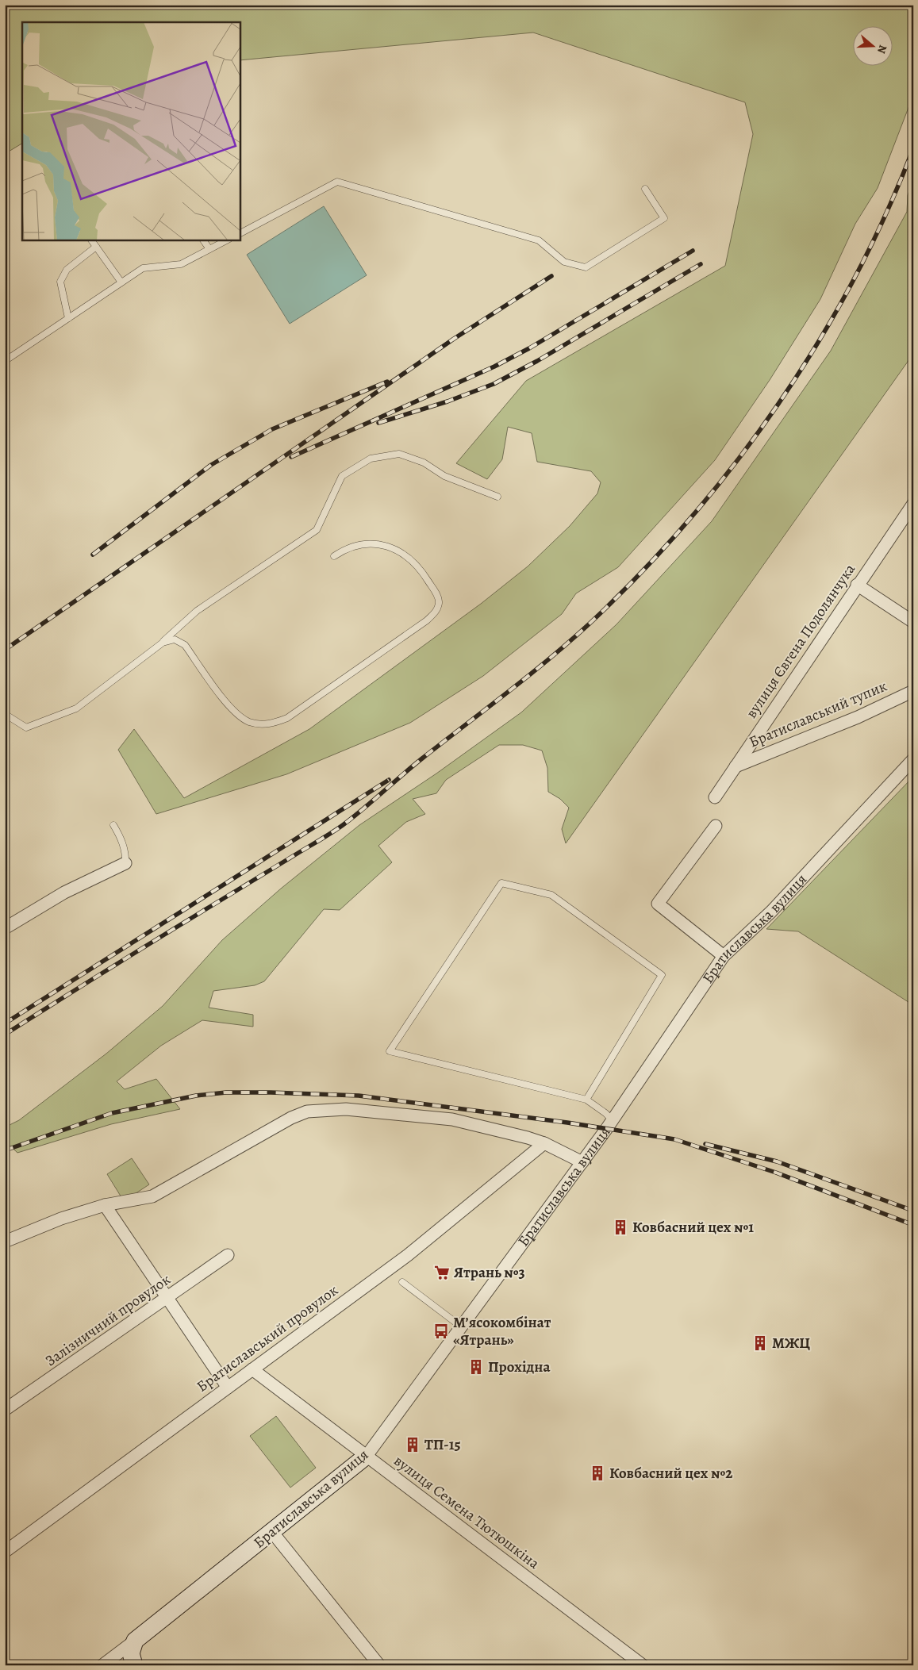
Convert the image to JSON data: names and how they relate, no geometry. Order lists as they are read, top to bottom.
{
  "streets": {
    "street": [
      "вулиця Євгена Подолянчука",
      "Братиславський тупик",
      "Братиславська вулиця",
      "Залізничний провулок",
      "Братиславський провулок",
      "вулиця Семена Тютюшкіна"
    ]
  },
  "crossings": [
    ["вулиця Євгена Подолянчука", "Братиславський тупик"],
    ["Братиславська вулиця", "вулиця Семена Тютюшкіна"],
    ["Братиславський провулок", "вулиця Семена Тютюшкіна"]
  ],
  "places": {
    "building": [
      "Ковбасний цех №1",
      "МЖЦ",
      "Прохідна",
      "ТП-15",
      "Ковбасний цех №2"
    ],
    "supermarket": ["Ятрань №3"],
    "bus stop": ["М’ясокомбінат «Ятрань»"]
  },
  "north": "right"
}
